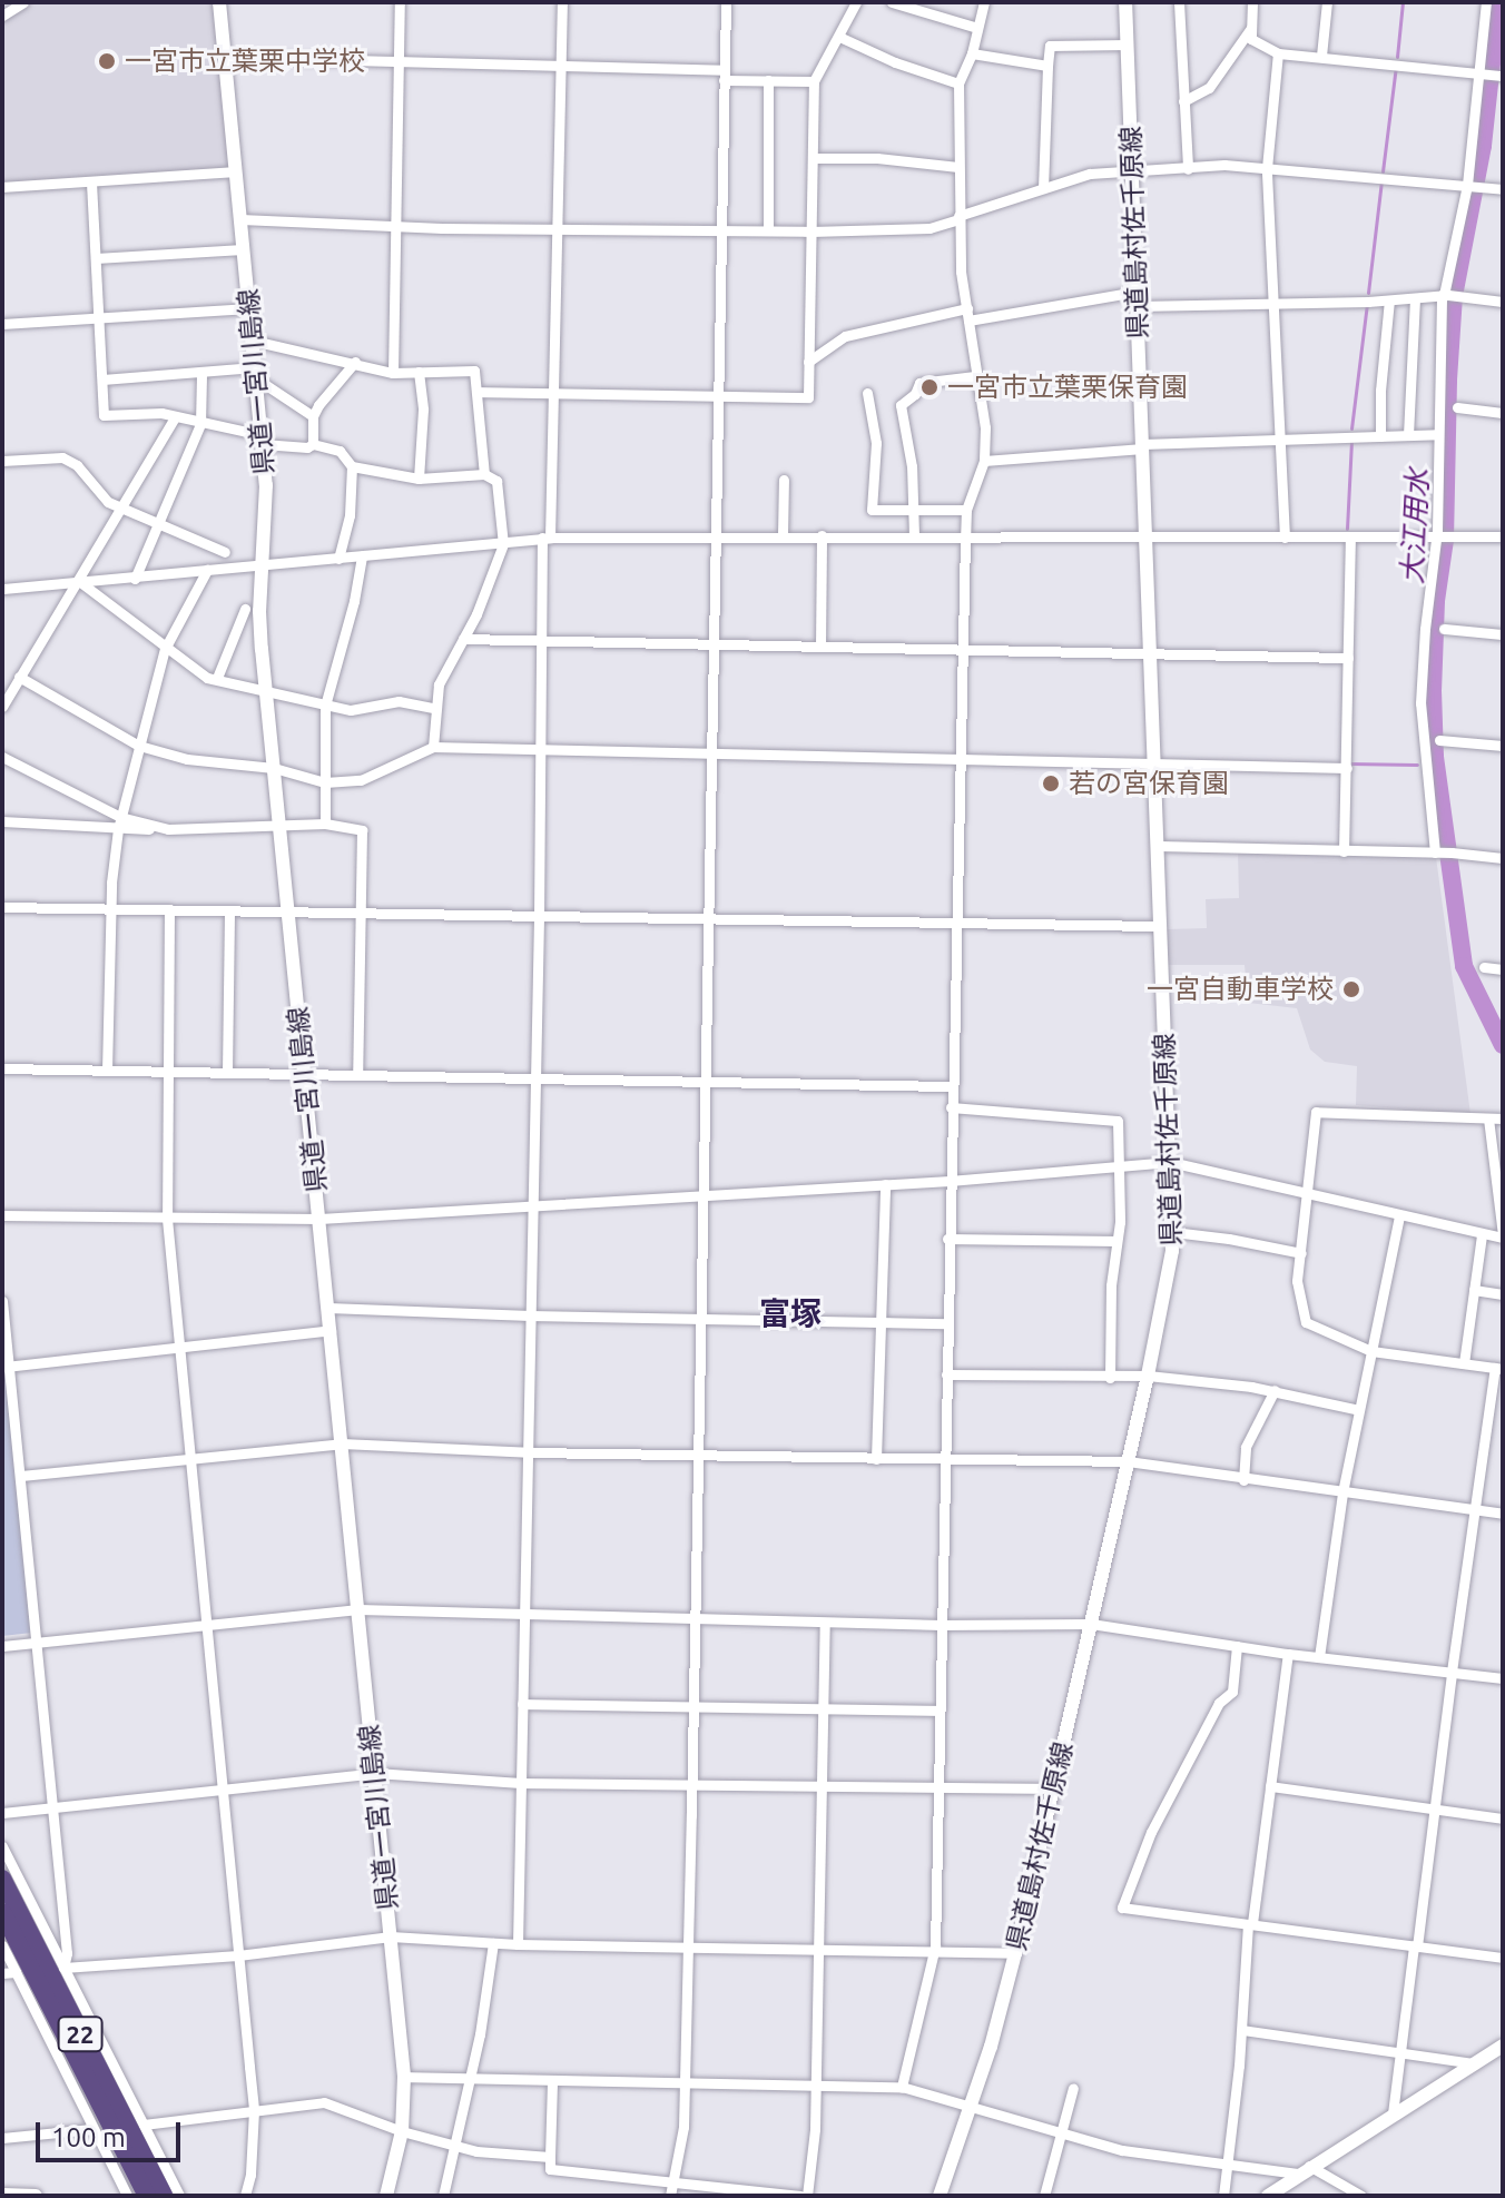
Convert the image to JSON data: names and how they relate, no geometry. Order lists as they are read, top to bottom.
{
  "streets": {
    "highway": ["22"],
    "main road": ["県道島村佐千原線", "県道一宮川島線"]
  },
  "districts": ["富塚"],
  "water": ["大江用水"],
  "places": [
    "一宮市立葉栗中学校",
    "一宮市立葉栗保育園",
    "若の宮保育園",
    "一宮自動車学校"
  ],
  "scale_bar": "100 m"
}
